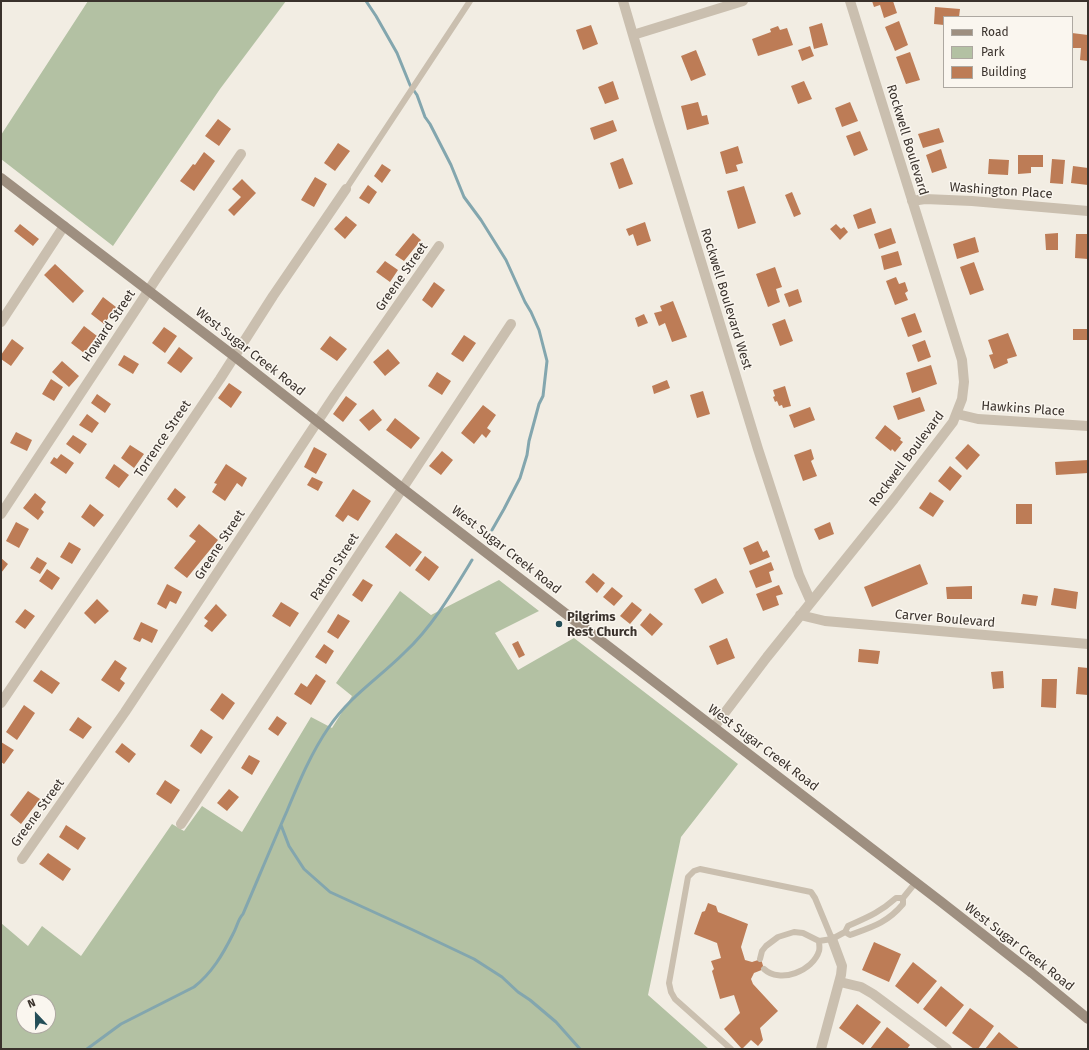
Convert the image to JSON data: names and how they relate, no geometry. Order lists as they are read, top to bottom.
{
  "streets": {
    "main road": ["West Sugar Creek Road"],
    "street": [
      "Rockwell Boulevard",
      "Washington Place",
      "Greene Street",
      "Rockwell Boulevard West",
      "Howard Street",
      "Hawkins Place",
      "Torrence Street",
      "Patton Street",
      "Carver Boulevard"
    ]
  },
  "crossings": [
    ["Rockwell Boulevard", "Washington Place"],
    ["Rockwell Boulevard", "Rockwell Boulevard West"],
    ["Rockwell Boulevard", "West Sugar Creek Road"],
    ["Rockwell Boulevard", "Hawkins Place"],
    ["Rockwell Boulevard", "Carver Boulevard"],
    ["Greene Street", "West Sugar Creek Road"],
    ["Howard Street", "West Sugar Creek Road"],
    ["West Sugar Creek Road", "Torrence Street"],
    ["West Sugar Creek Road", "Patton Street"]
  ],
  "places": ["Pilgrims Rest Church"],
  "legend": ["Road", "Park", "Building"],
  "north": "top"
}
